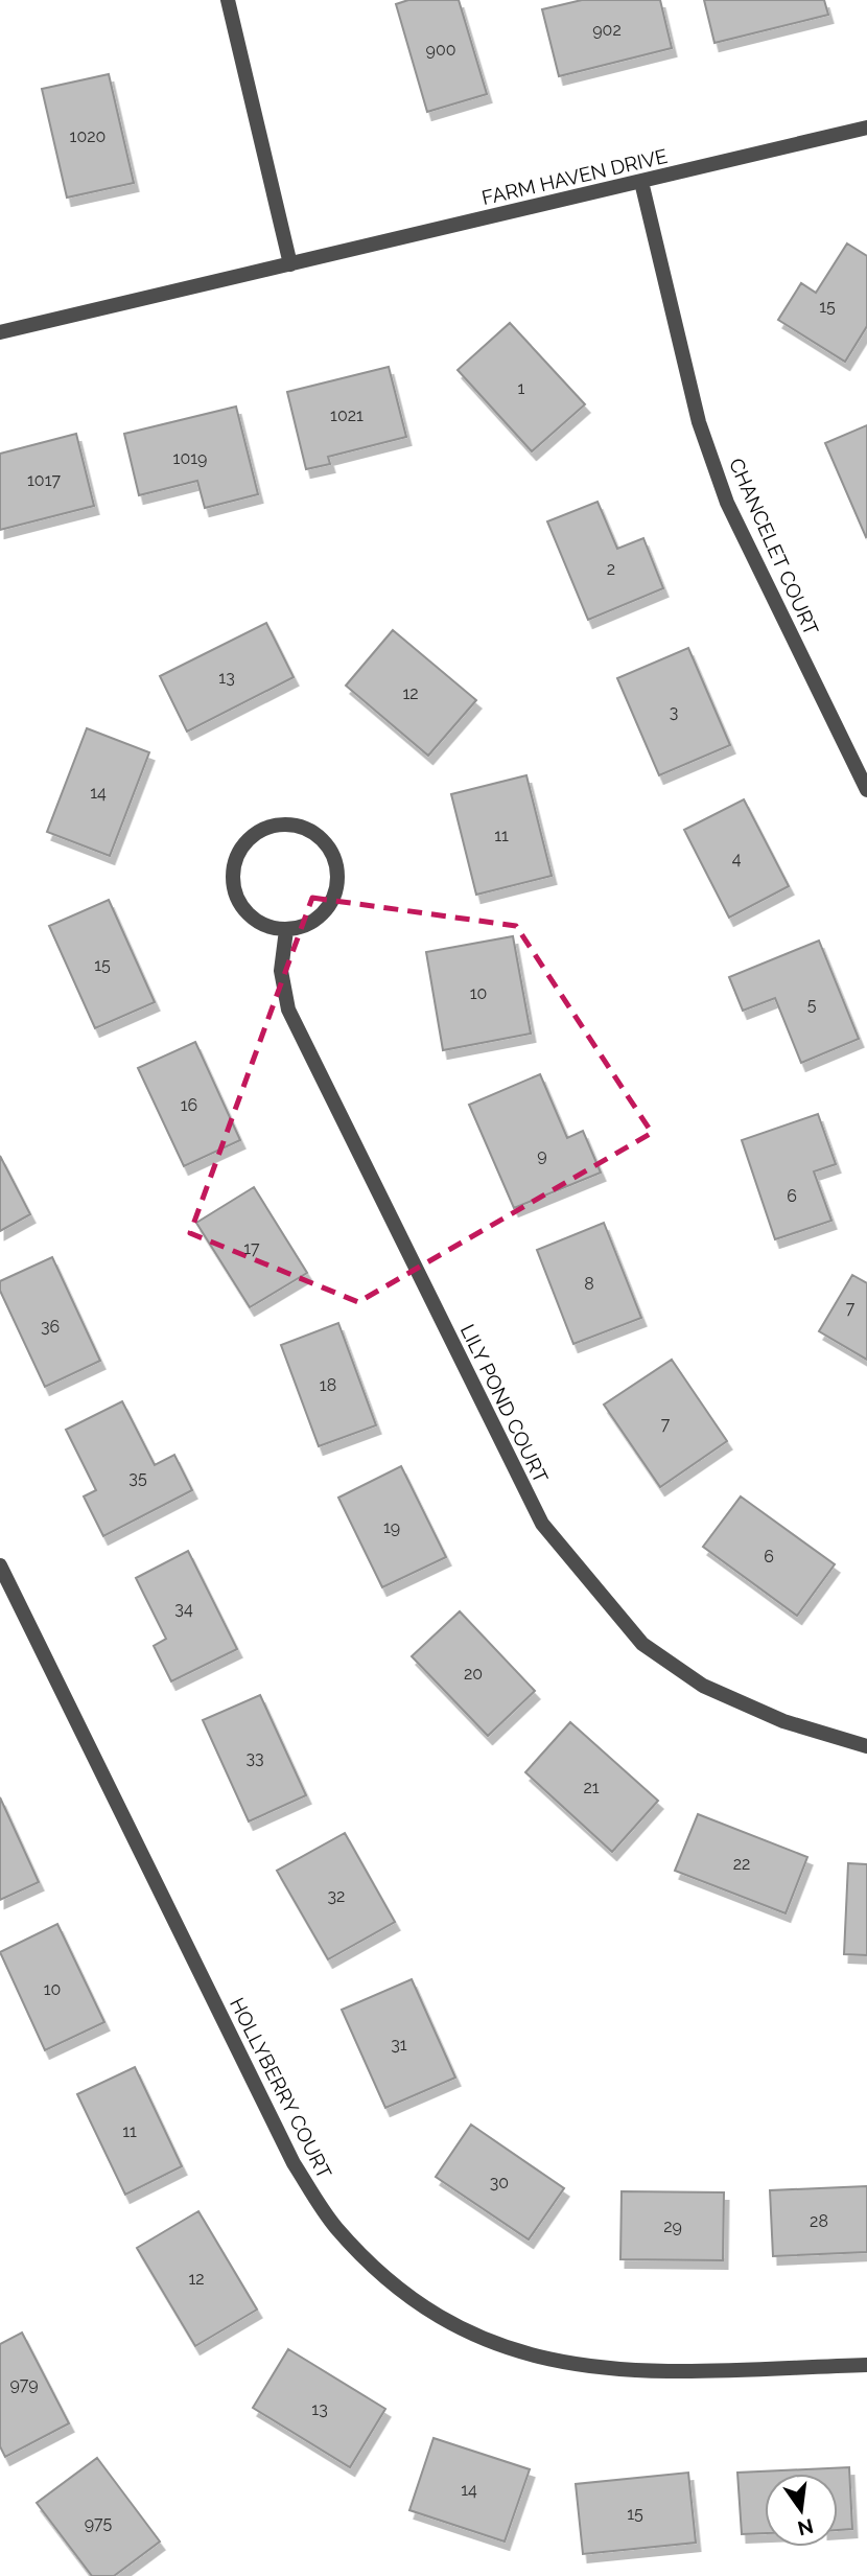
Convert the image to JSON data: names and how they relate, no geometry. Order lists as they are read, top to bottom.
{
  "streets": {
    "street": [
      "FARM HAVEN DRIVE",
      "CHANCELET COURT",
      "LILY POND COURT",
      "HOLLYBERRY COURT"
    ]
  },
  "crossings": [
    ["FARM HAVEN DRIVE", "CHANCELET COURT"]
  ],
  "house_numbers": [
    "902",
    "900",
    "1020",
    "15",
    "1",
    "1021",
    "1019",
    "1017",
    "2",
    "13",
    "12",
    "3",
    "14",
    "11",
    "4",
    "15",
    "10",
    "5",
    "16",
    "9",
    "6",
    "17",
    "8",
    "7",
    "36",
    "18",
    "7",
    "35",
    "19",
    "6",
    "34",
    "20",
    "33",
    "21",
    "22",
    "32",
    "10",
    "31",
    "11",
    "30",
    "28",
    "29",
    "12",
    "979",
    "13",
    "14",
    "15",
    "975"
  ],
  "north": "bottom"
}
